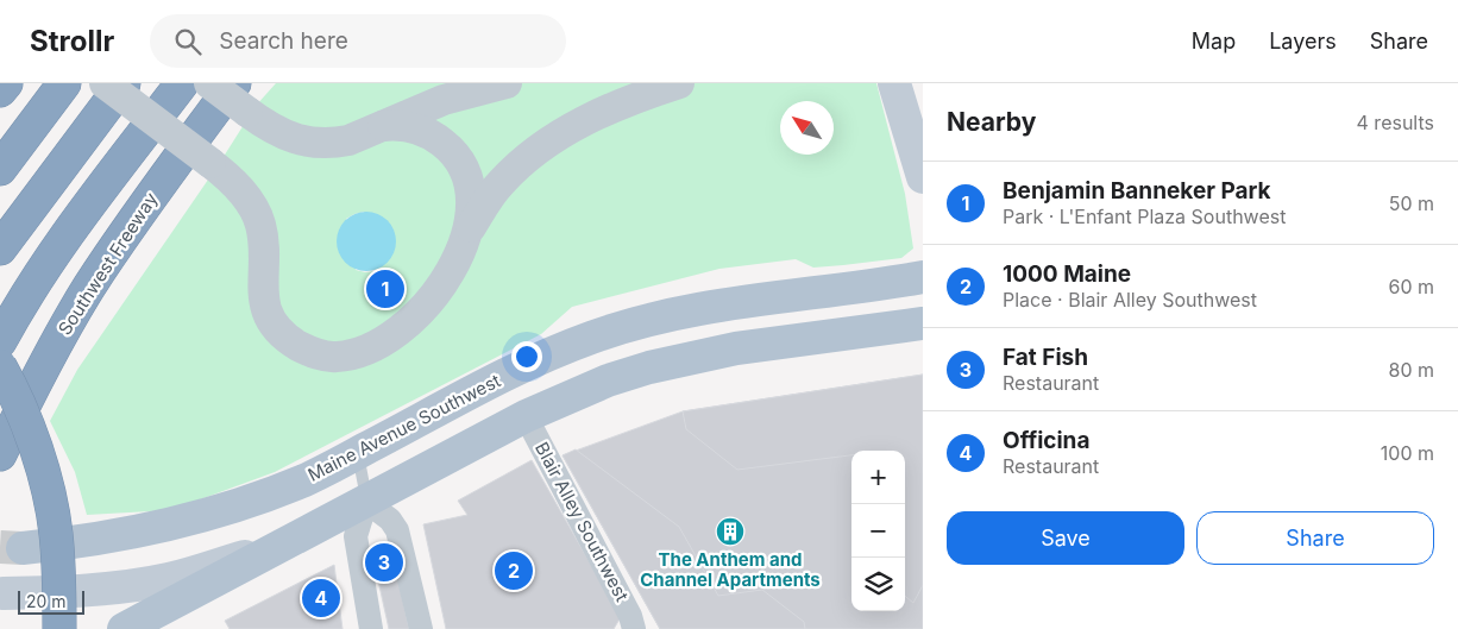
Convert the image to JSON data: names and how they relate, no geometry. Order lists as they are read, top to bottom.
{
  "streets": {
    "highway": ["Southwest Freeway"],
    "main road": ["Maine Avenue Southwest"],
    "street": ["Blair Alley Southwest"]
  },
  "places": {
    "building": ["The Anthem and Channel Apartments"]
  },
  "scale_bar": "20 m",
  "north": "top left",
  "page": {
    "header": "Strollr",
    "search": "Search here",
    "nav": ["Map", "Layers", "Share"],
    "heading": ["Nearby", "4 results"],
    "list": [
      {
        "mark": "1",
        "name": "Benjamin Banneker Park",
        "note": "Park · L'Enfant Plaza Southwest",
        "value": "50 m"
      },
      {
        "mark": "2",
        "name": "1000 Maine",
        "note": "Place · Blair Alley Southwest",
        "value": "60 m"
      },
      {
        "mark": "3",
        "name": "Fat Fish",
        "note": "Restaurant",
        "value": "80 m"
      },
      {
        "mark": "4",
        "name": "Officina",
        "note": "Restaurant",
        "value": "100 m"
      }
    ],
    "pins": [
      "1",
      "3",
      "2",
      "4"
    ],
    "map_buttons": ["+", "−"],
    "buttons": ["Save", "Share"],
    "scale": "20 m"
  }
}
